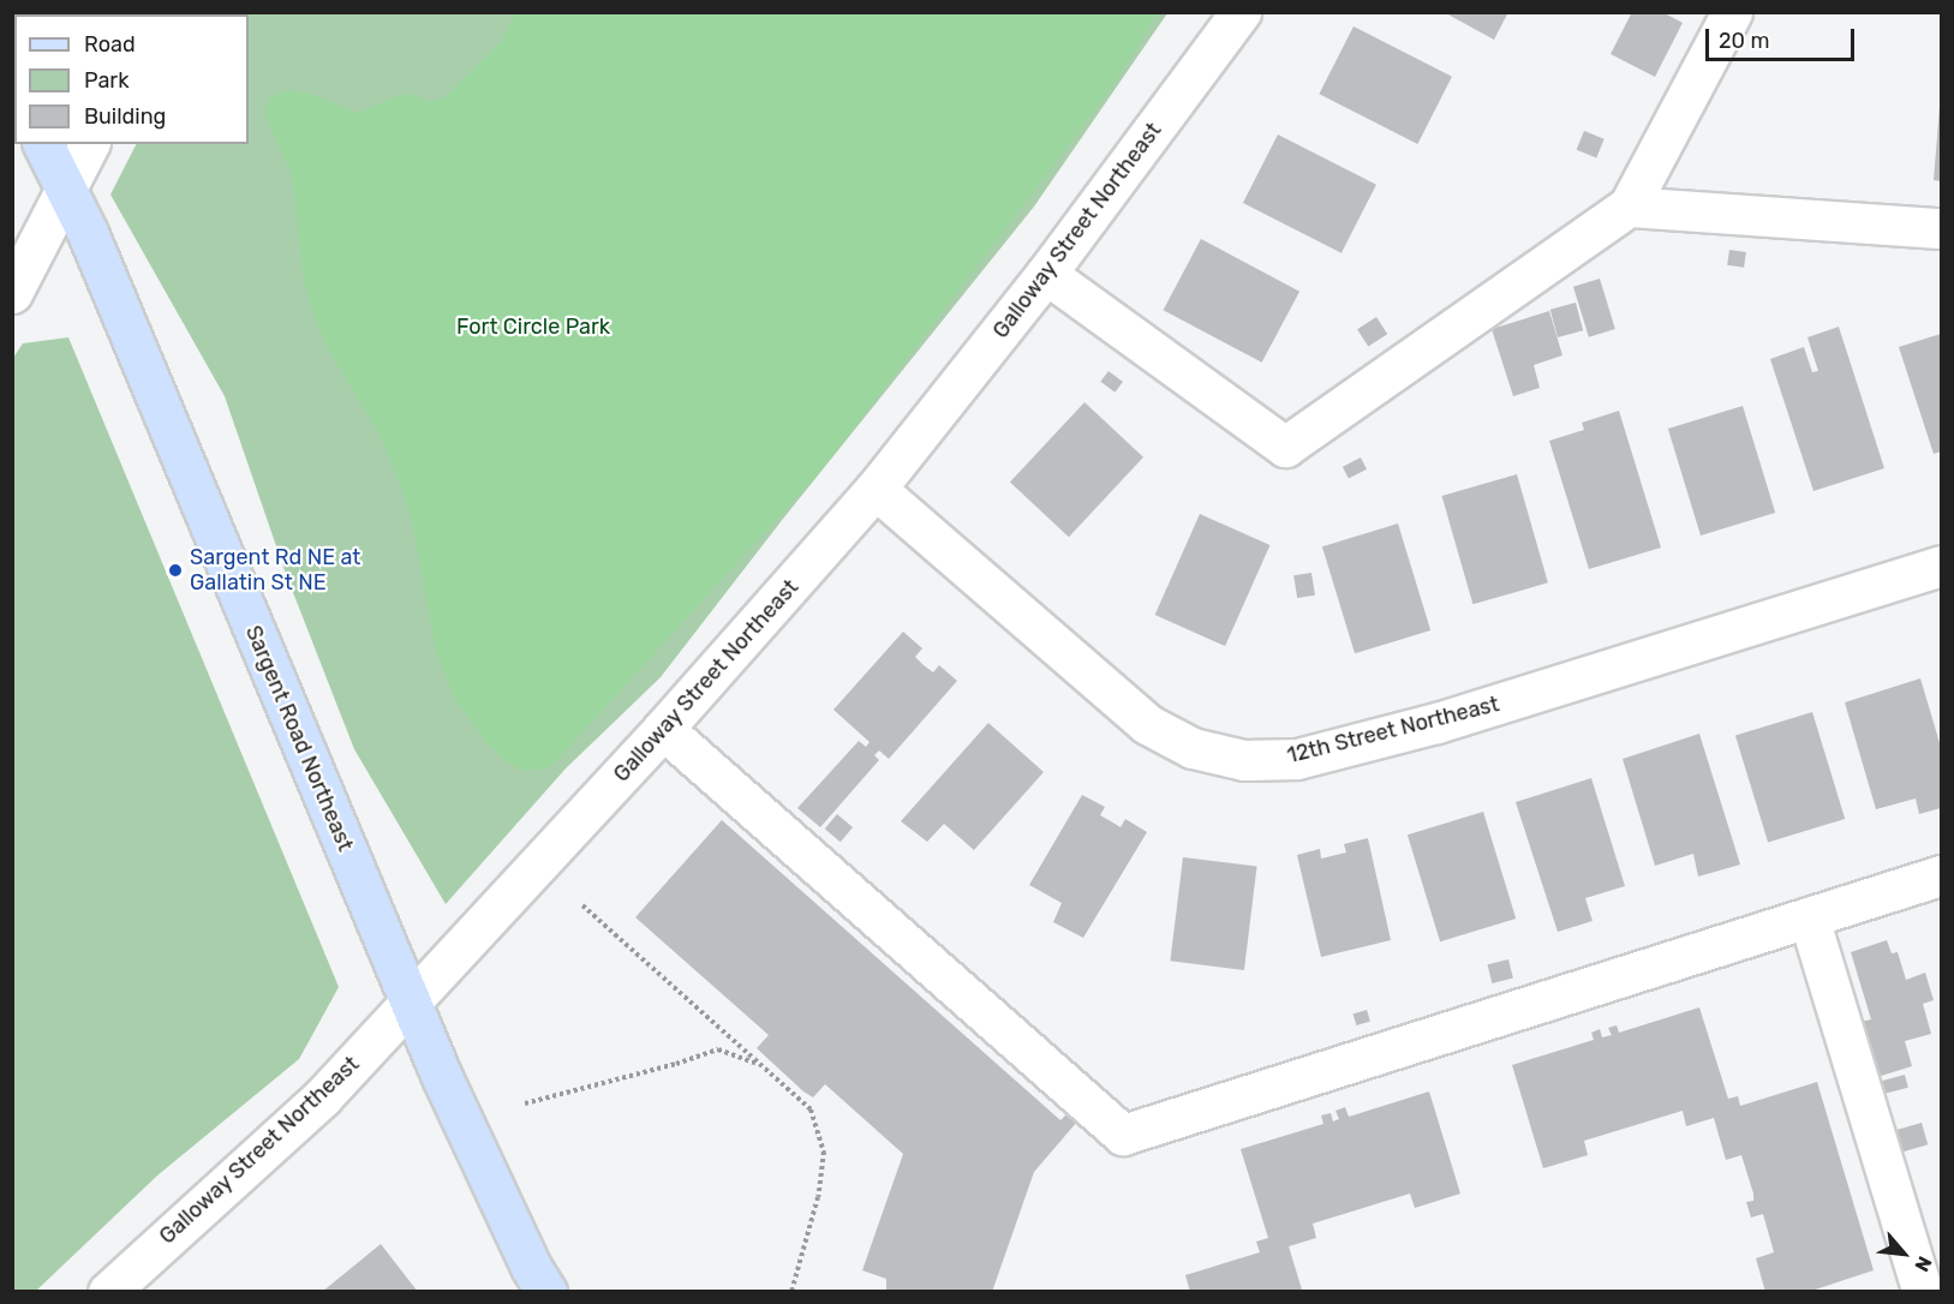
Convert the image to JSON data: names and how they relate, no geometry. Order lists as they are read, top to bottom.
{
  "streets": {
    "main road": ["Sargent Road Northeast"],
    "street": ["Galloway Street Northeast", "12th Street Northeast"]
  },
  "crossings": [
    ["Galloway Street Northeast", "12th Street Northeast"],
    ["Galloway Street Northeast", "Sargent Road Northeast"]
  ],
  "parks": ["Fort Circle Park"],
  "places": ["Sargent Rd NE at Gallatin St NE"],
  "legend": ["Road", "Park", "Building"],
  "scale_bar": "20 m",
  "north": "bottom right"
}
